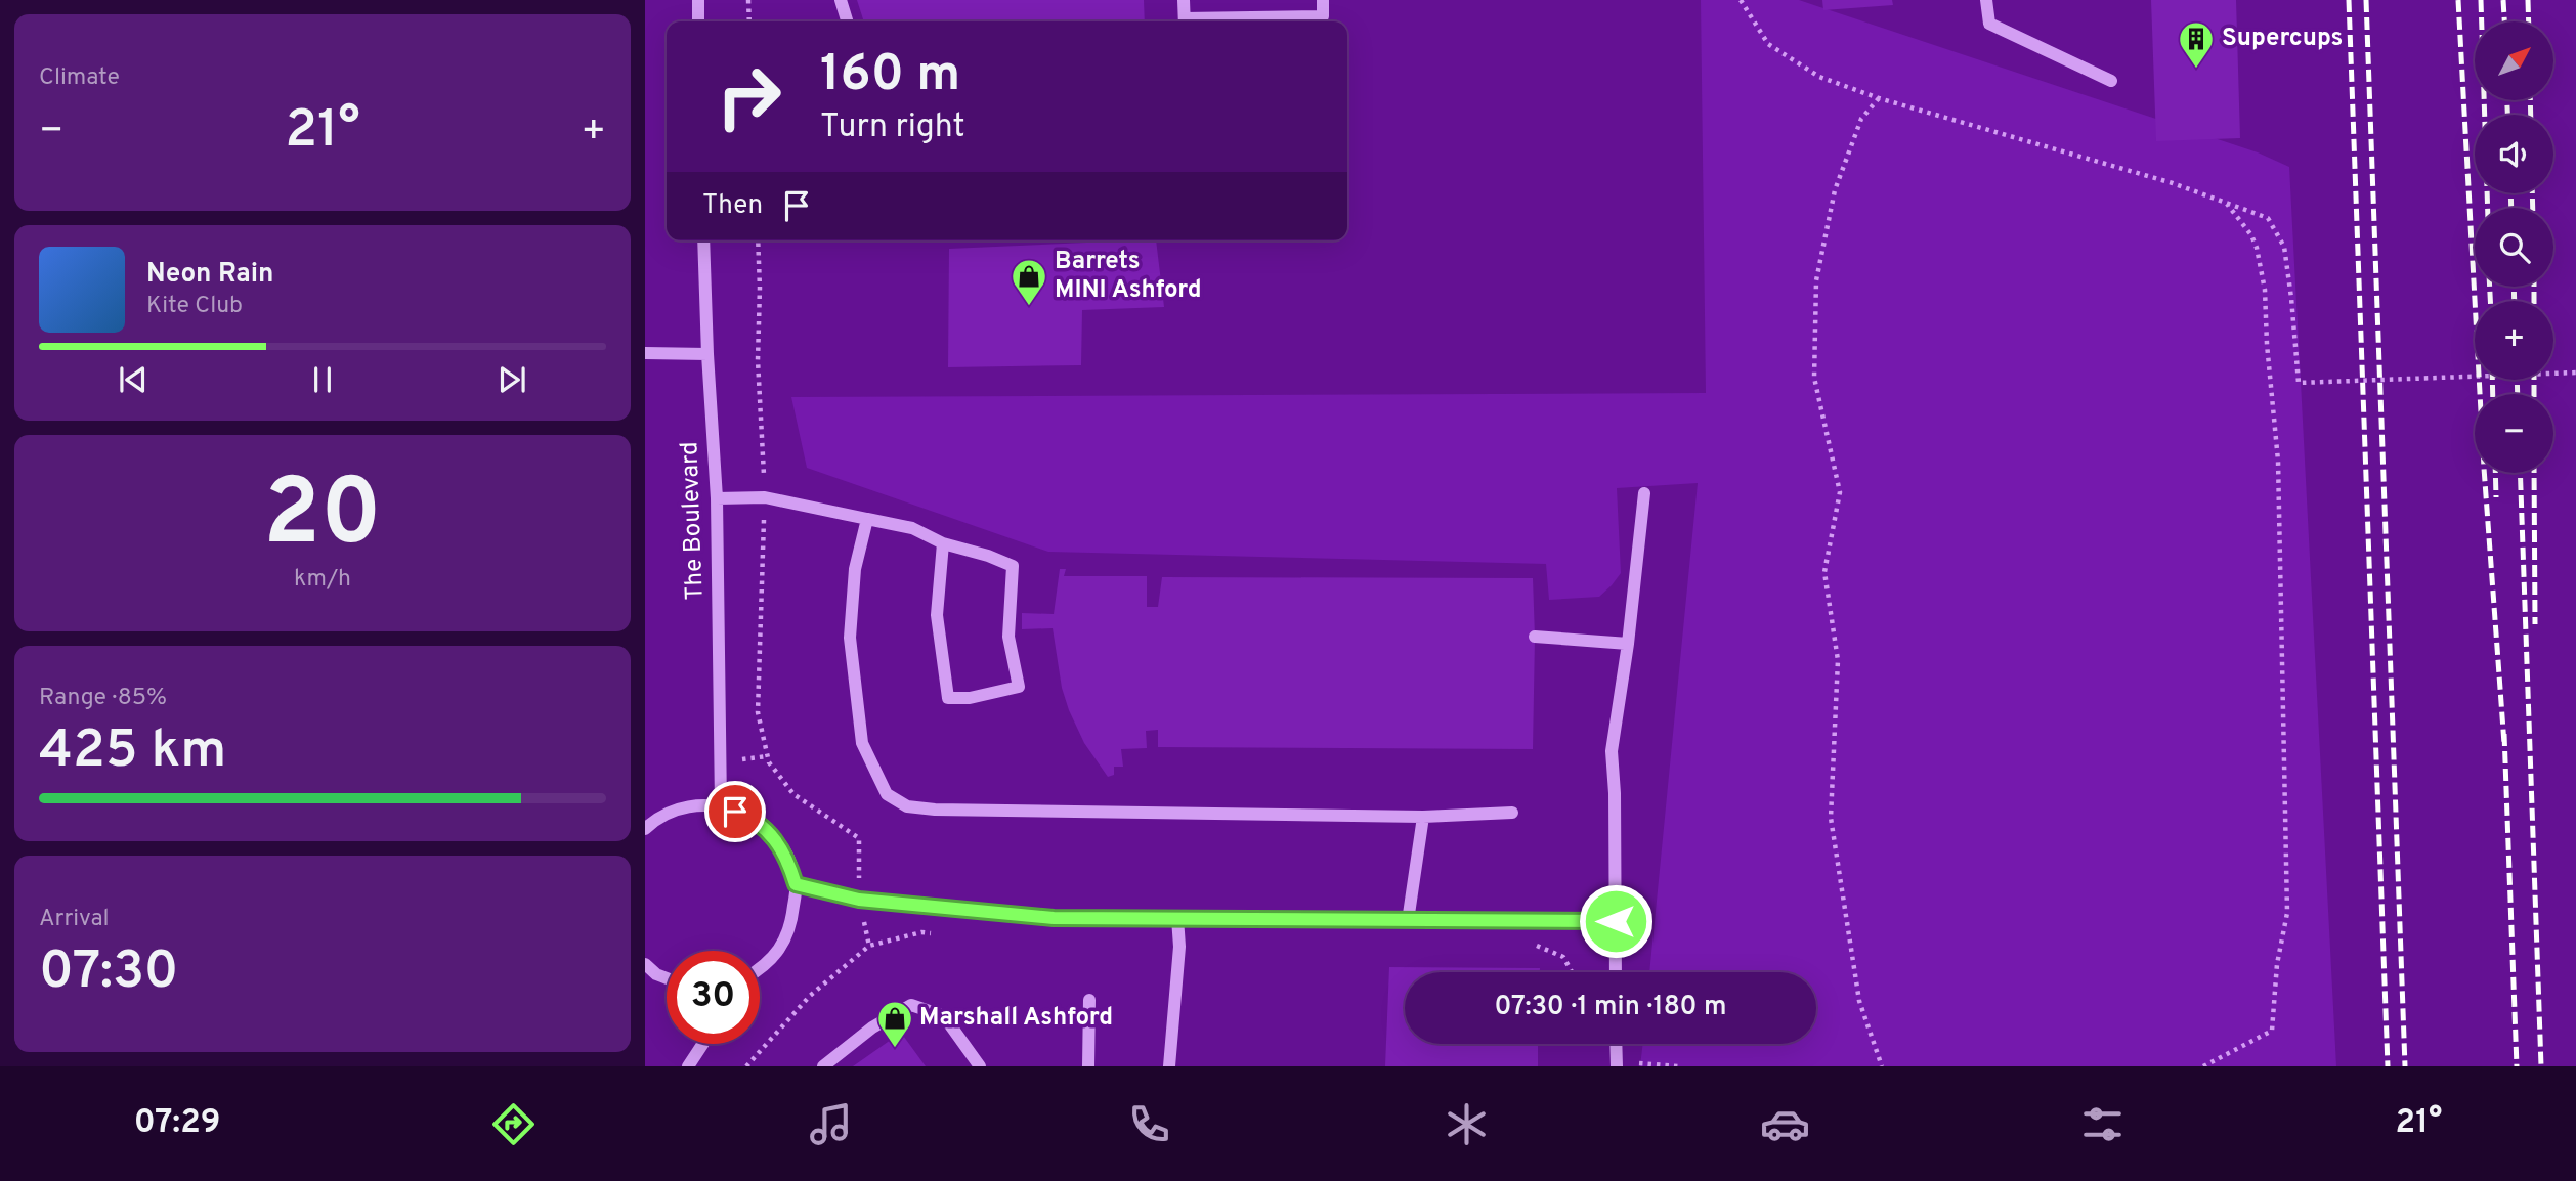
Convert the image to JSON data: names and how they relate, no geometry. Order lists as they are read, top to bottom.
{
  "streets": {
    "street": ["The Boulevard"]
  },
  "places": {
    "building": ["Supercups"],
    "shop": ["Barrets MINI Ashford", "Marshall Ashford"]
  },
  "north": "top right",
  "page": {
    "tile": [
      "Climate",
      ["20", "km/h"],
      ["Range · 85%", "425 km"],
      ["Arrival", "07:30"]
    ],
    "map_buttons": ["+", "−"],
    "turn": ["160 m", "Turn right"],
    "heat": ["−", "21°", "+"],
    "then": "Then",
    "song": ["Neon Rain", "Kite Club"],
    "limit": "30",
    "trip": "07:30 · 1 min · 180 m",
    "tabs": ["07:29", "21°"]
  }
}
